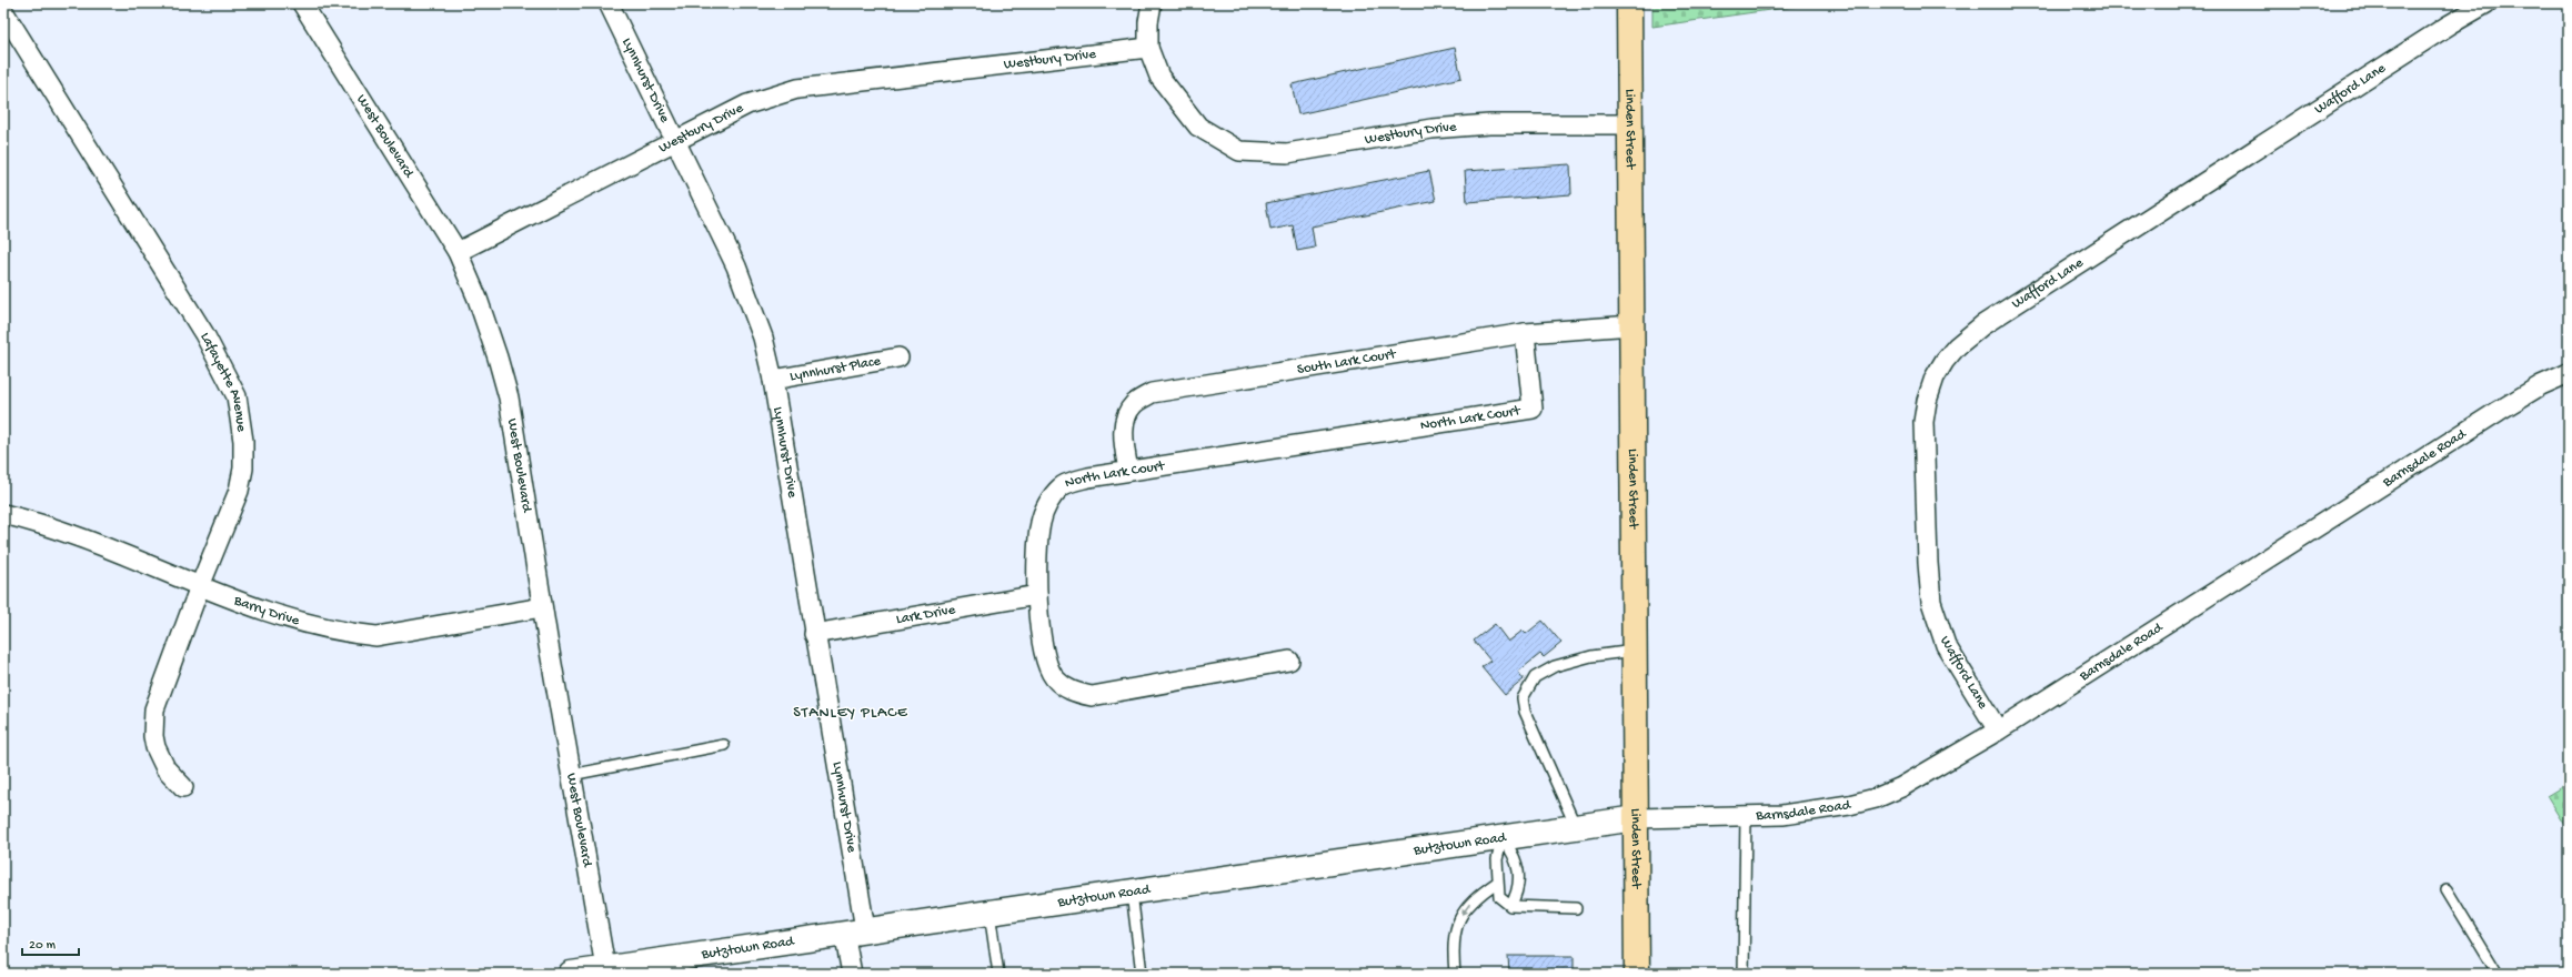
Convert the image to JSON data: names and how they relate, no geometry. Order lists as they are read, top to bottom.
{
  "streets": {
    "main road": ["Linden Street"],
    "street": [
      "Westbury Drive",
      "Lynnhurst Drive",
      "Wafford Lane",
      "West Boulevard",
      "South Lark Court",
      "Lynnhurst Place",
      "Lafayette Avenue",
      "North Lark Court",
      "Barnsdale Road",
      "Barry Drive",
      "Lark Drive",
      "Butztown Road"
    ]
  },
  "crossings": [
    ["Westbury Drive", "Lynnhurst Drive"],
    ["Westbury Drive", "Linden Street"],
    ["Westbury Drive", "West Boulevard"],
    ["Lynnhurst Drive", "Lynnhurst Place"],
    ["Lynnhurst Drive", "Lark Drive"],
    ["Lynnhurst Drive", "Butztown Road"],
    ["Wafford Lane", "Barnsdale Road"],
    ["Linden Street", "South Lark Court"],
    ["Linden Street", "Barnsdale Road"],
    ["Linden Street", "Butztown Road"],
    ["West Boulevard", "Barry Drive"],
    ["West Boulevard", "Butztown Road"],
    ["South Lark Court", "North Lark Court"],
    ["Lafayette Avenue", "Barry Drive"],
    ["North Lark Court", "Lark Drive"],
    ["Barnsdale Road", "Butztown Road"]
  ],
  "districts": ["STANLEY PLACE"],
  "scale_bar": "20 m"
}
